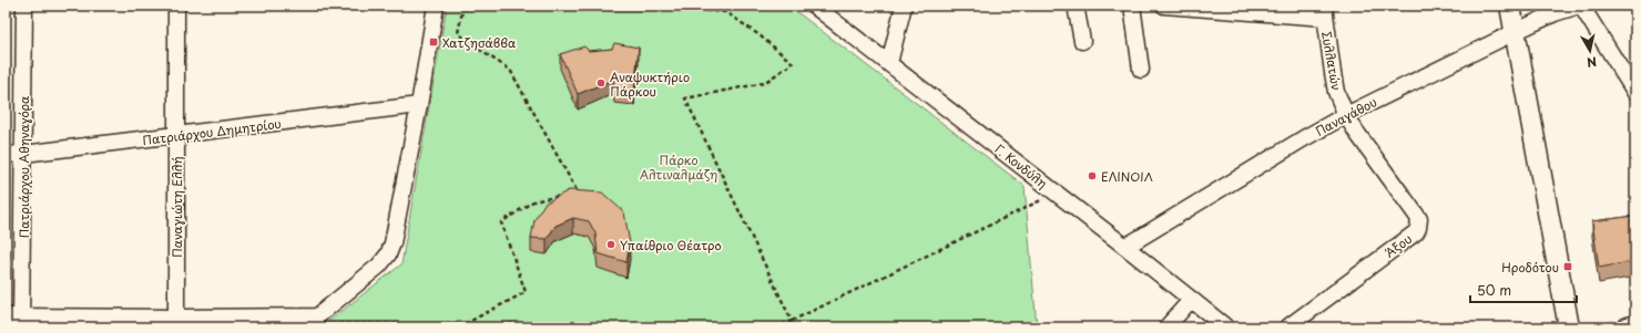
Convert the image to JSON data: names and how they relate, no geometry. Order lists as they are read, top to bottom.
{
  "streets": {
    "street": [
      "Συλλατών",
      "Παναγάθου",
      "Πατριάρχου Δημητρίου",
      "Γ. Κονδύλη",
      "Πατριάρχου Αθηναγόρα",
      "Παναγιώτη Ελλή",
      "Άξου"
    ]
  },
  "crossings": [
    ["Συλλατών", "Παναγάθου"],
    ["Συλλατών", "Άξου"],
    ["Παναγάθου", "Γ. Κονδύλη"],
    ["Παναγάθου", "Άξου"],
    ["Πατριάρχου Δημητρίου", "Πατριάρχου Αθηναγόρα"],
    ["Πατριάρχου Δημητρίου", "Παναγιώτη Ελλή"]
  ],
  "parks": ["Πάρκο Αλτιναλμάζη"],
  "places": {
    "transit": ["Χατζησάββα", "Ηροδότου"],
    "other": ["Αναψυκτήριο Πάρκου", "ΕΛΙΝΟΙΛ", "Υπαίθριο Θέατρο"]
  },
  "scale_bar": "50 m",
  "north": "bottom"
}
